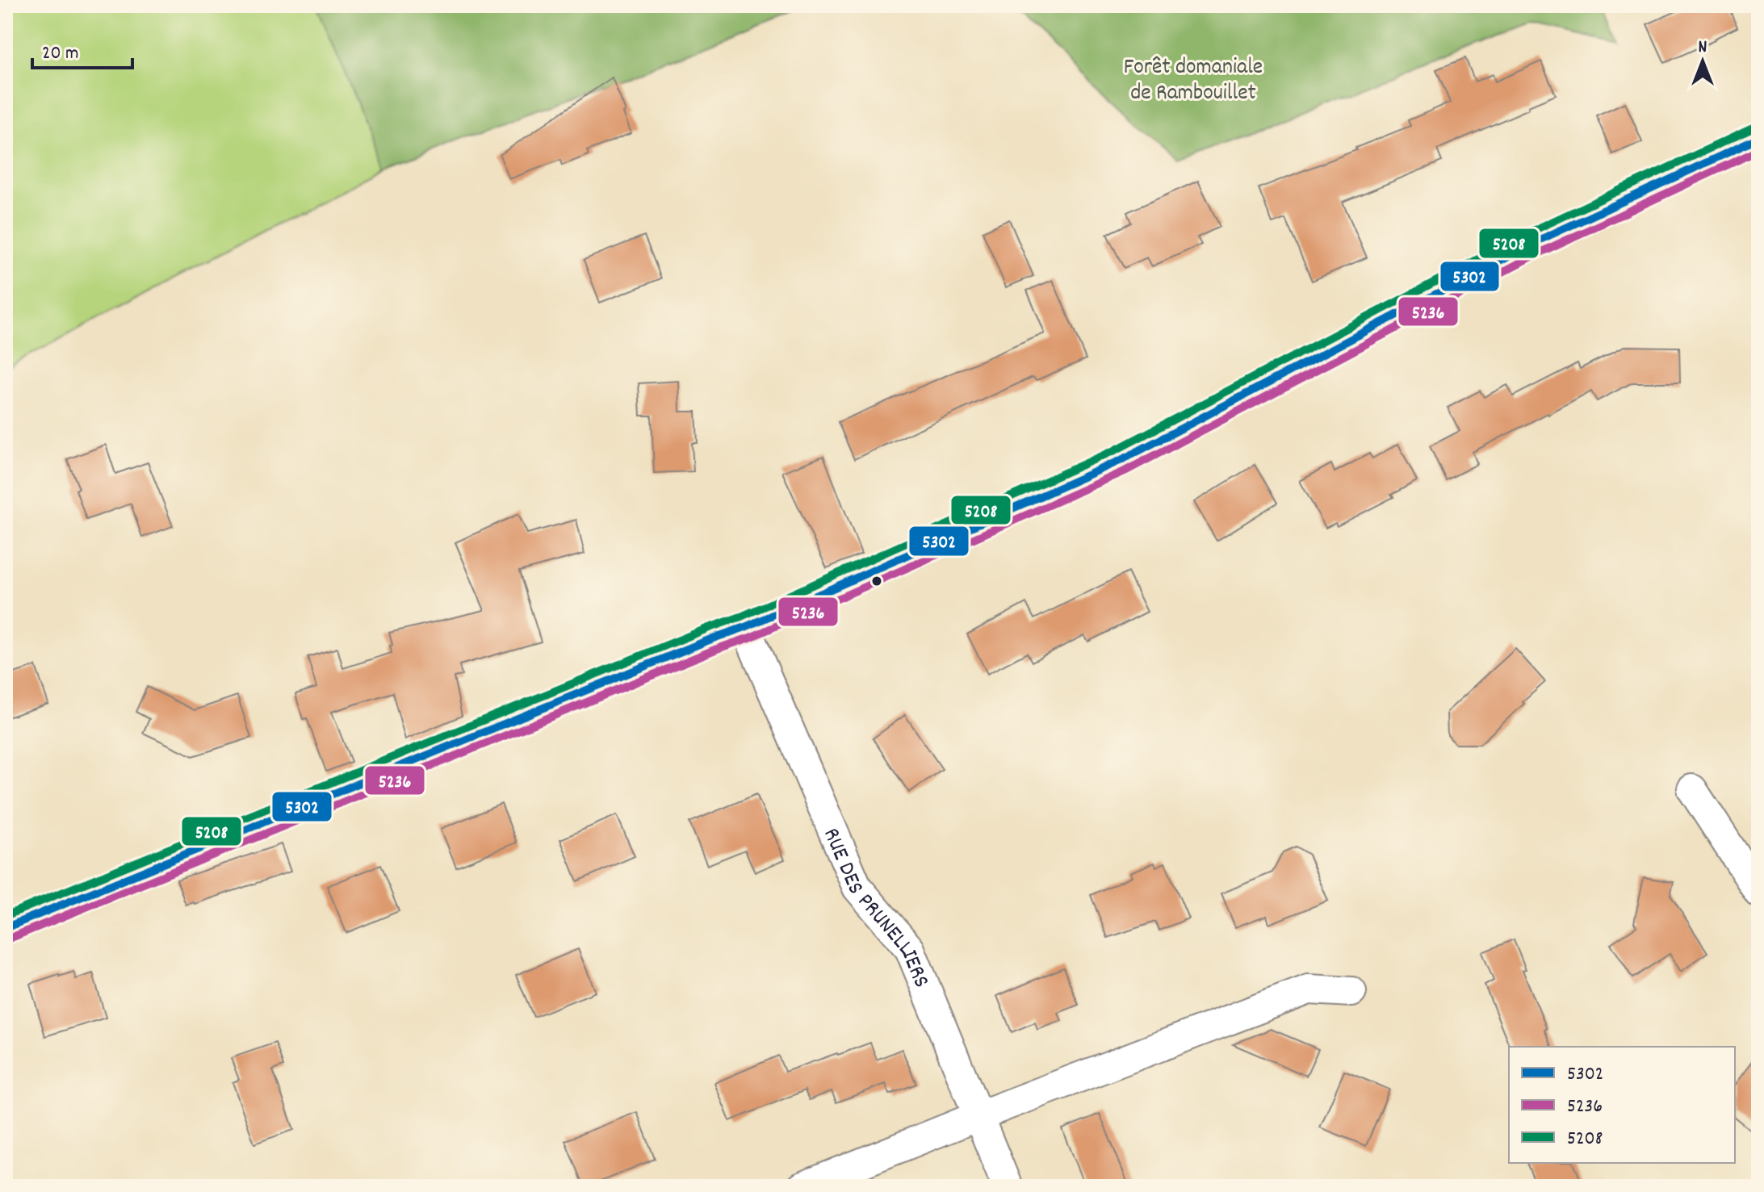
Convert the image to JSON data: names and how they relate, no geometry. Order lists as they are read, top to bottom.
{
  "streets": {
    "street": ["RUE DES PRUNELLIERS"]
  },
  "parks": ["Forêt domaniale de Rambouillet"],
  "lines": ["transit line 5208", "transit line 5302", "transit line 5236"],
  "legend": ["5302", "5236", "5208"],
  "scale_bar": "20 m",
  "north": "top"
}
